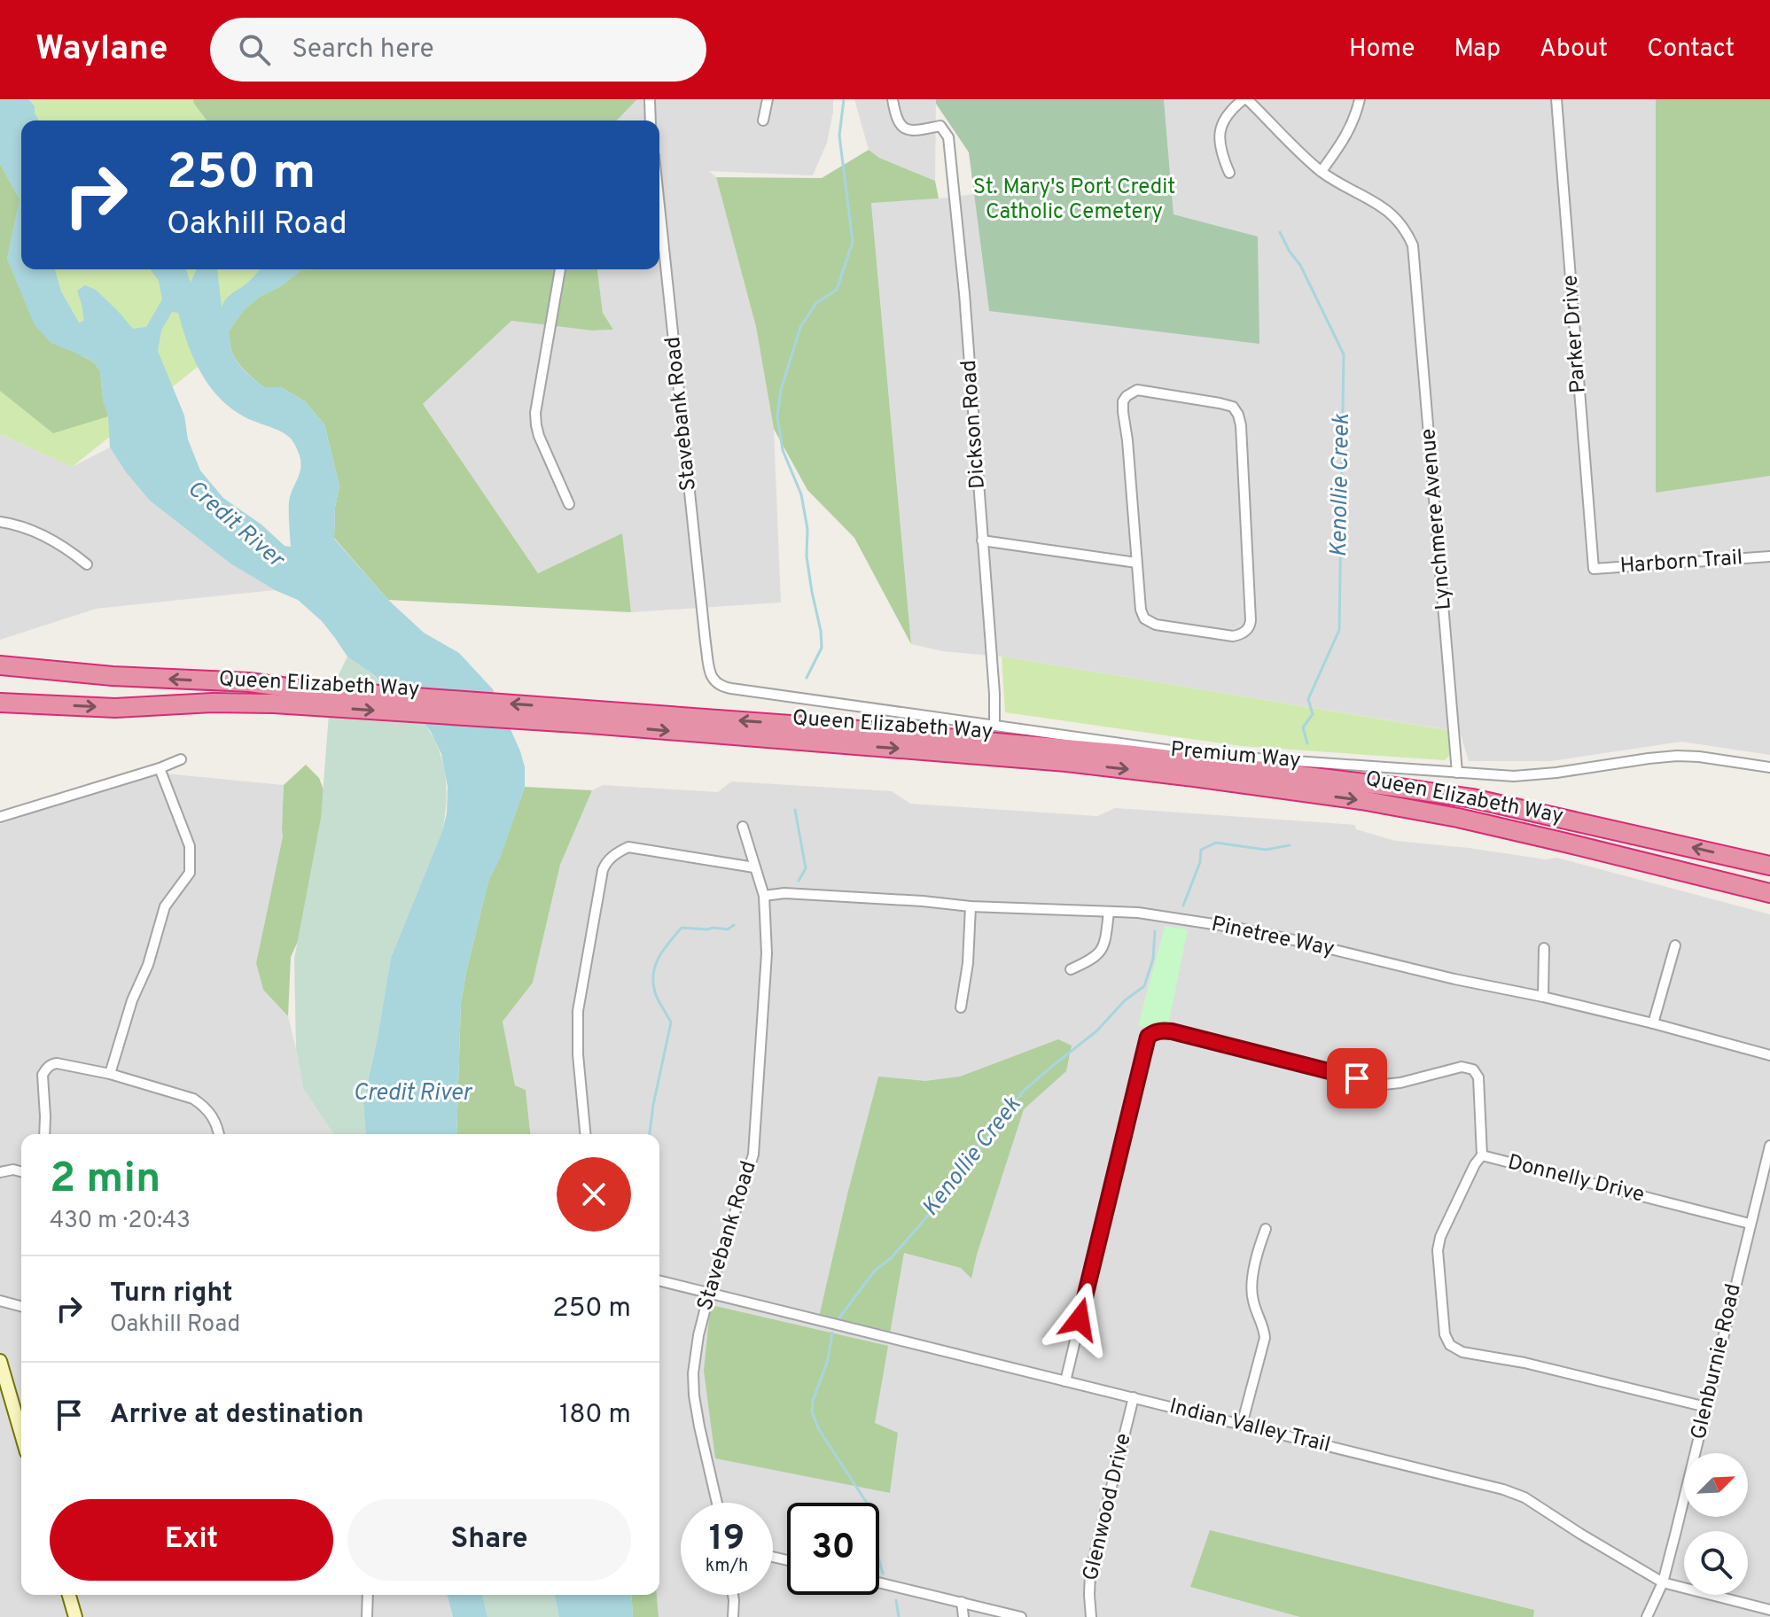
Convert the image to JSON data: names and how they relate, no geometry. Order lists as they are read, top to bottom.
{
  "streets": {
    "highway": ["Queen Elizabeth Way"],
    "street": [
      "Parker Drive",
      "Stavebank Road",
      "Dickson Road",
      "Lynchmere Avenue",
      "Harborn Trail",
      "Premium Way",
      "Pinetree Way",
      "Donnelly Drive",
      "Glenburnie Road",
      "Indian Valley Trail",
      "Glenwood Drive"
    ]
  },
  "crossings": [
    ["Parker Drive", "Harborn Trail"],
    ["Stavebank Road", "Premium Way"],
    ["Stavebank Road", "Pinetree Way"],
    ["Stavebank Road", "Indian Valley Trail"],
    ["Dickson Road", "Premium Way"],
    ["Lynchmere Avenue", "Premium Way"],
    ["Donnelly Drive", "Glenburnie Road"],
    ["Glenburnie Road", "Indian Valley Trail"],
    ["Indian Valley Trail", "Glenwood Drive"]
  ],
  "water": ["Kenollie Creek", "Credit River"],
  "parks": ["St. Mary's Port Credit Catholic Cemetery"],
  "north": "top right",
  "page": {
    "header": "Waylane",
    "search": "Search here",
    "nav": [
      "Home",
      "Map",
      "About",
      "Contact"
    ],
    "turn": ["250 m", "Oakhill Road"],
    "heading": ["2 min", "430 m · 20:43"],
    "list": [
      {
        "name": "Turn right",
        "note": "Oakhill Road",
        "value": "250 m"
      },
      {
        "name": "Arrive at destination",
        "value": "180 m"
      }
    ],
    "buttons": ["Exit", "Share"],
    "speed": "19 km/h",
    "limit": "30"
  }
}
